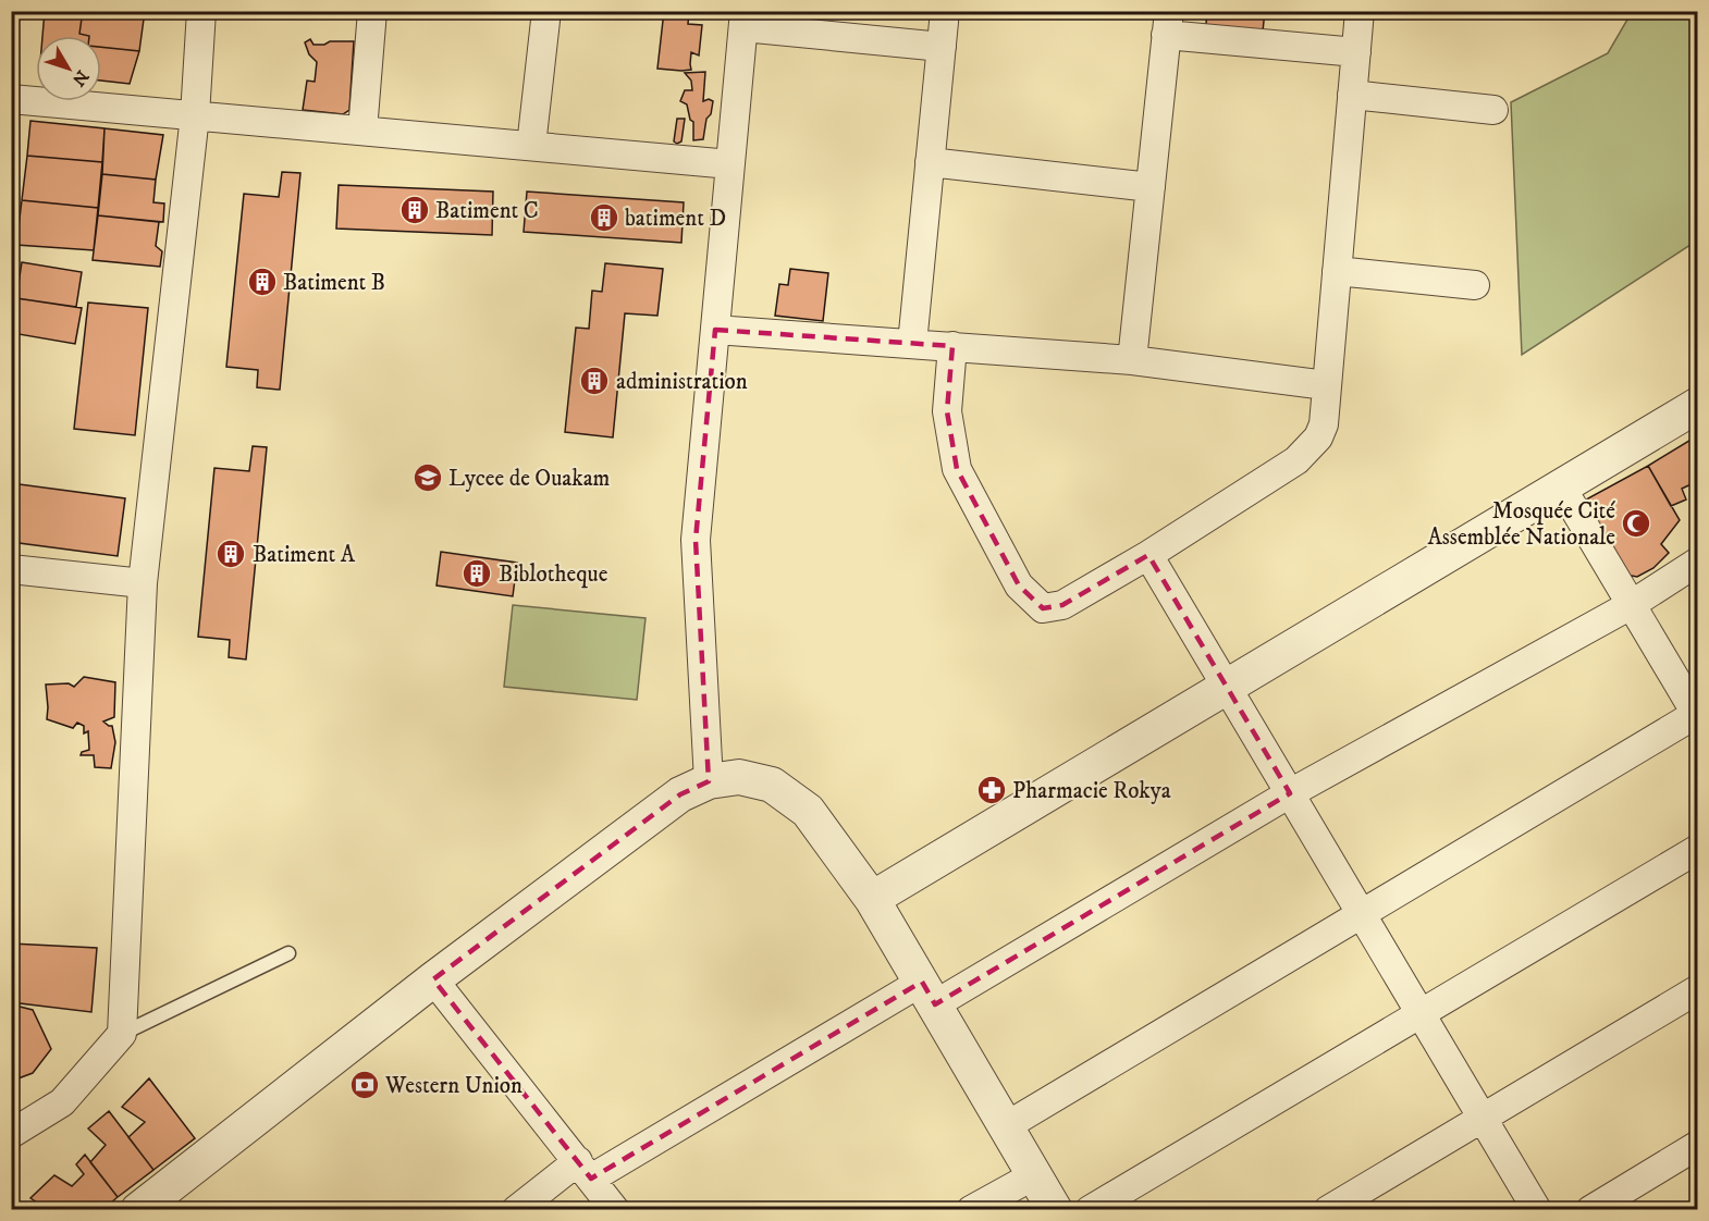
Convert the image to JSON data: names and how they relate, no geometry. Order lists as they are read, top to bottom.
{
  "places": {
    "building": [
      "Batiment C",
      "batiment D",
      "Batiment B",
      "administration",
      "Batiment A",
      "Biblotheque"
    ],
    "school or university": ["Lycee de Ouakam"],
    "mosque": ["Mosquée Cité Assemblée Nationale"],
    "pharmacy": ["Pharmacie Rokya"],
    "bank": ["Western Union"]
  },
  "north": "bottom right"
}
